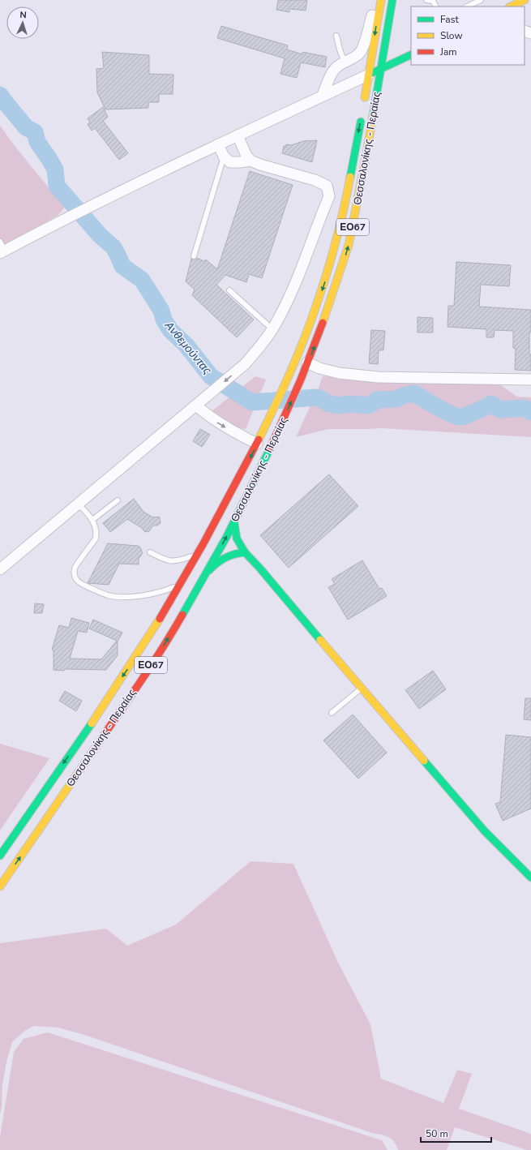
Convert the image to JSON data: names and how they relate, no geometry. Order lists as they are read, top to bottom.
{
  "streets": {
    "main road": ["Θεσσαλονίκης - Περαίας", "ΕΟ67"]
  },
  "water": ["Ανθεμούντας"],
  "legend": ["Fast", "Slow", "Jam"],
  "scale_bar": "50 m",
  "north": "top"
}
